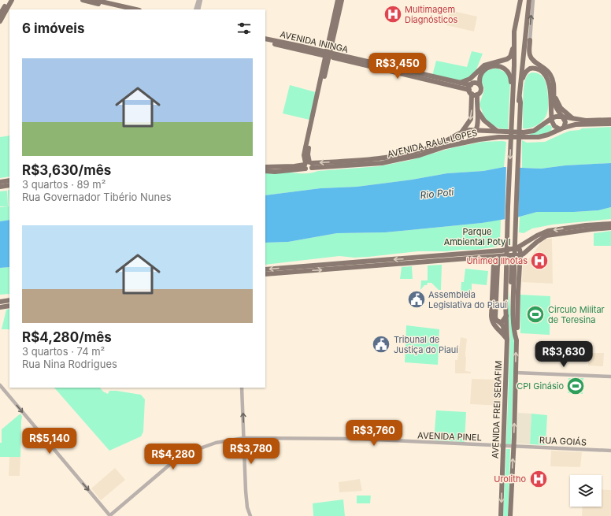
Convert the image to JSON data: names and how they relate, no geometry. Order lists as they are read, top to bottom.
{
  "streets": {
    "main road": ["AVENIDA ININGA", "AVENIDA RAUL LOPES", "AVENIDA FREI SERAFIM"],
    "street": ["AVENIDA PINEL", "RUA GOIÁS"]
  },
  "crossings": [
    ["AVENIDA FREI SERAFIM", "AVENIDA PINEL"],
    ["AVENIDA FREI SERAFIM", "RUA GOIÁS"],
    ["AVENIDA PINEL", "RUA GOIÁS"]
  ],
  "water": ["Rio Poti"],
  "parks": ["Parque Ambiental Poty I"],
  "places": {
    "hospital": ["Multimagem Diagnósticos", "Unimed Ilhotas", "Urolitho"],
    "public building": ["Assembleia Legislativa do Piauí", "Tribunal de Justiça do Piauí"],
    "sports": ["Circulo Militar de Teresina", "CPI Ginásio"]
  },
  "page": {
    "heading": "6 imóveis",
    "list": [
      {
        "name": "R$3,630/mês",
        "note": "3 quartos · 89 m² · Rua Governador Tibério Nunes"
      },
      {
        "name": "R$4,280/mês",
        "note": "3 quartos · 74 m² · Rua Nina Rodrigues"
      }
    ],
    "price": [
      "R$3,450",
      "R$3,630",
      "R$3,760",
      "R$5,140",
      "R$3,780",
      "R$4,280"
    ]
  }
}
